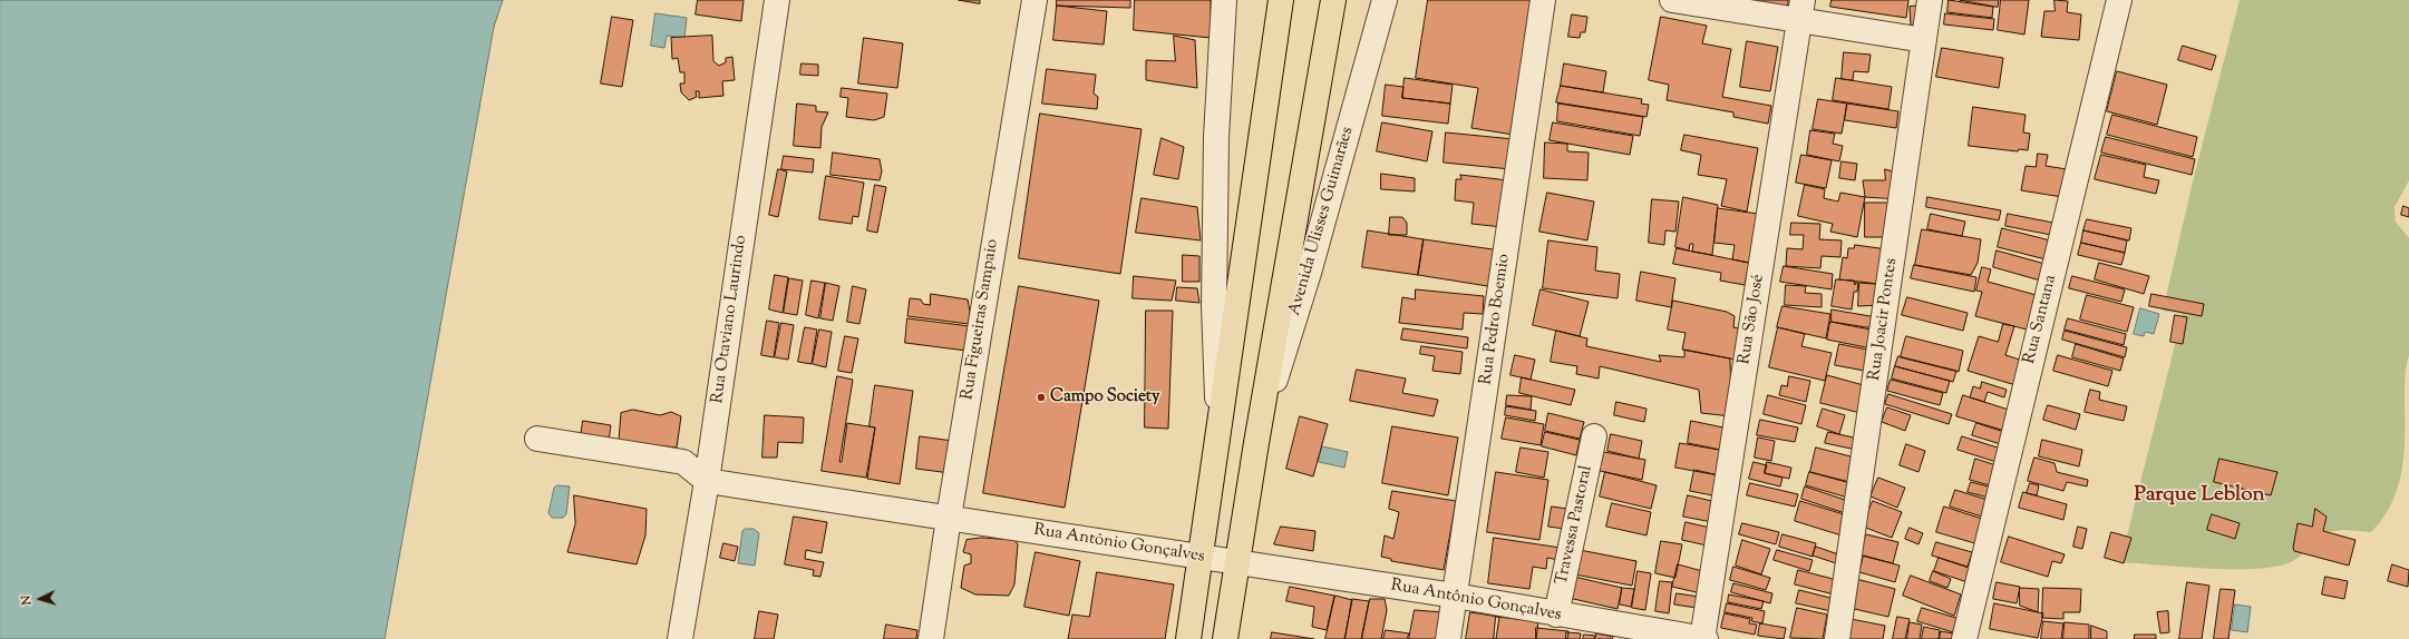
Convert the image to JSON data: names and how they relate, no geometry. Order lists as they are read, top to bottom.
{
  "streets": {
    "main road": ["Avenida Ulisses Guimarães"],
    "street": [
      "Rua Otaviano Laurindo",
      "Rua Figueiras Sampaio",
      "Rua Pedro Boemio",
      "Rua São José",
      "Rua Joacir Pontes",
      "Rua Santana",
      "Travessa Pastoral",
      "Rua Antônio Gonçalves"
    ]
  },
  "crossings": [
    ["Avenida Ulisses Guimarães", "Rua Antônio Gonçalves"],
    ["Rua Otaviano Laurindo", "Rua Antônio Gonçalves"],
    ["Rua Figueiras Sampaio", "Rua Antônio Gonçalves"],
    ["Rua Pedro Boemio", "Rua Antônio Gonçalves"],
    ["Rua São José", "Rua Antônio Gonçalves"],
    ["Travessa Pastoral", "Rua Antônio Gonçalves"]
  ],
  "districts": ["Parque Leblon"],
  "places": ["Campo Society"],
  "north": "left"
}
